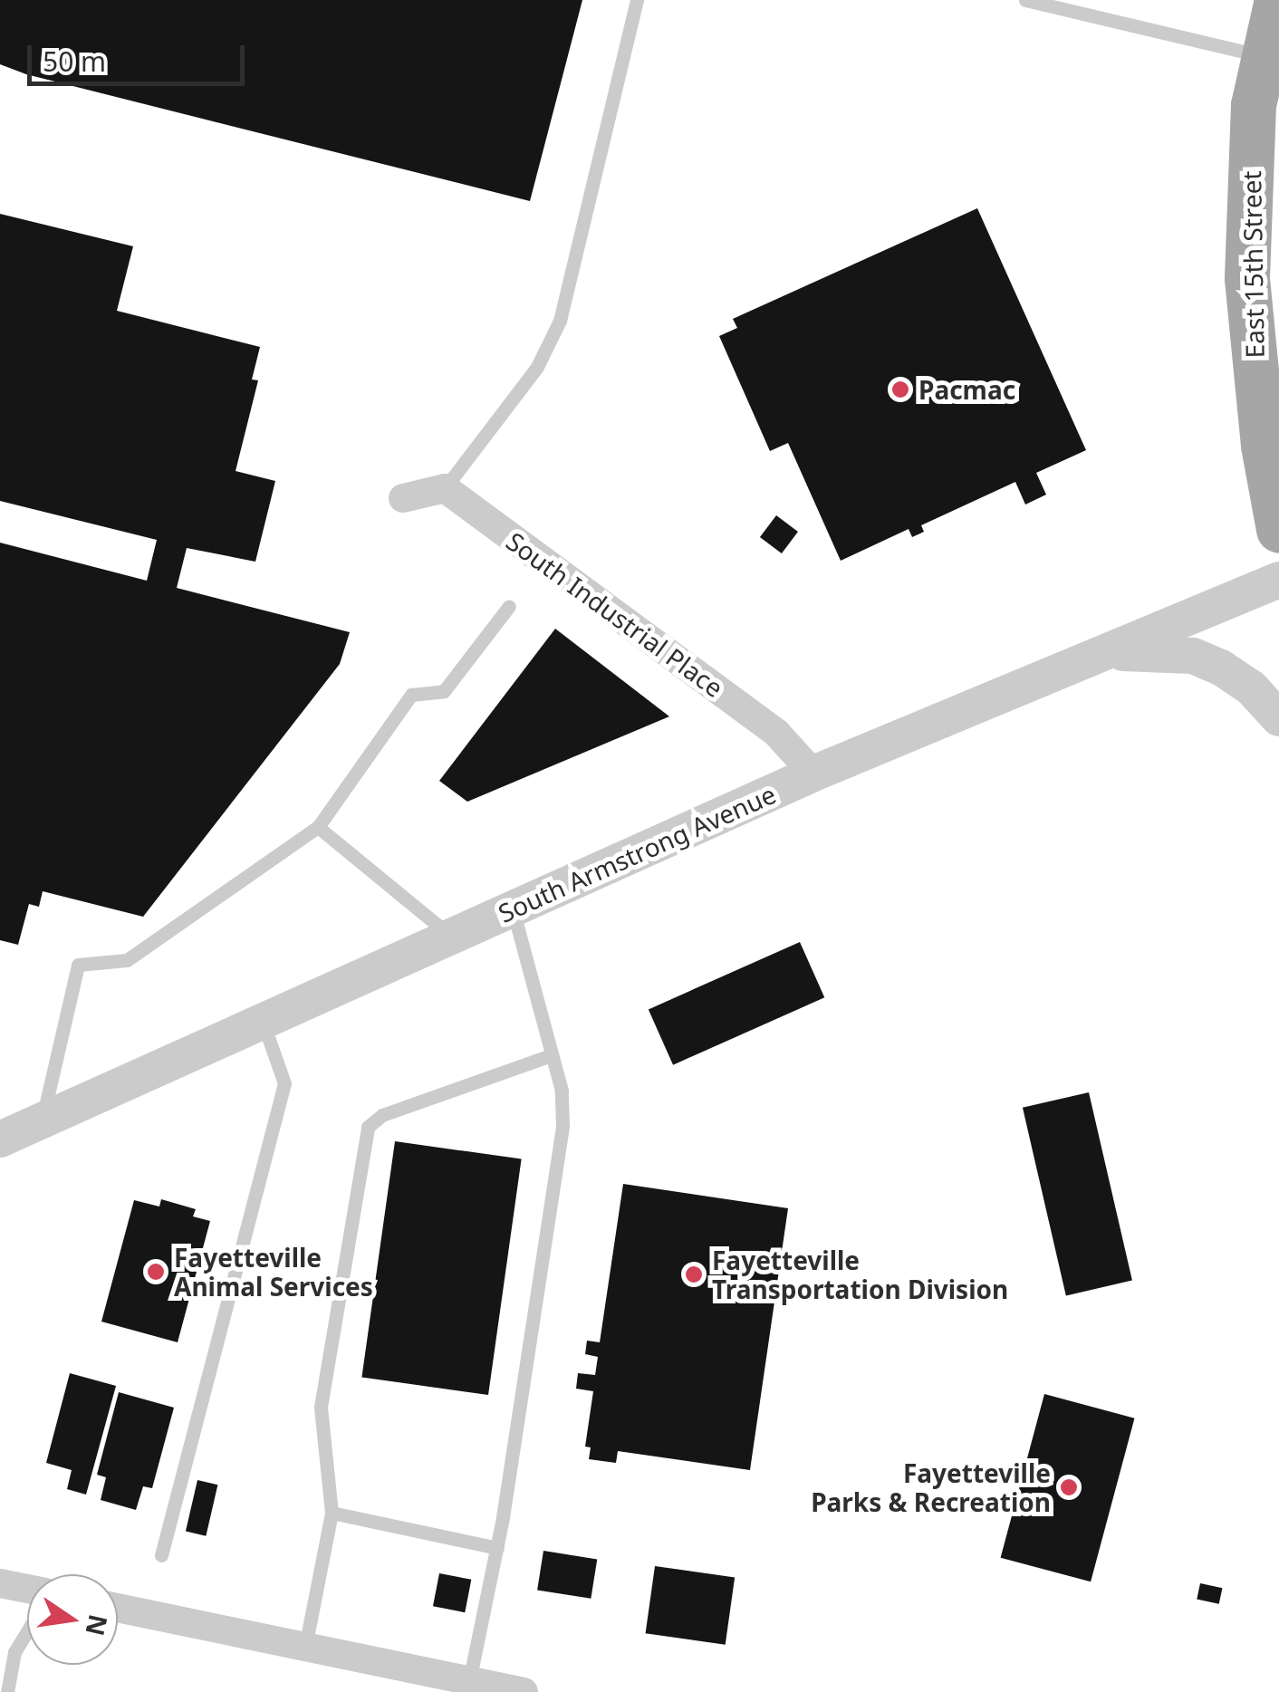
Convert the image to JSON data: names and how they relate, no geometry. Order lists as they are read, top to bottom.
{
  "streets": {
    "main road": ["East 15th Street"],
    "street": ["South Industrial Place", "South Armstrong Avenue"]
  },
  "crossings": [
    ["South Industrial Place", "South Armstrong Avenue"]
  ],
  "places": [
    "Pacmac",
    "Fayetteville Animal Services",
    "Fayetteville Transportation Division",
    "Fayetteville Parks & Recreation"
  ],
  "scale_bar": "50 m",
  "north": "right"
}
